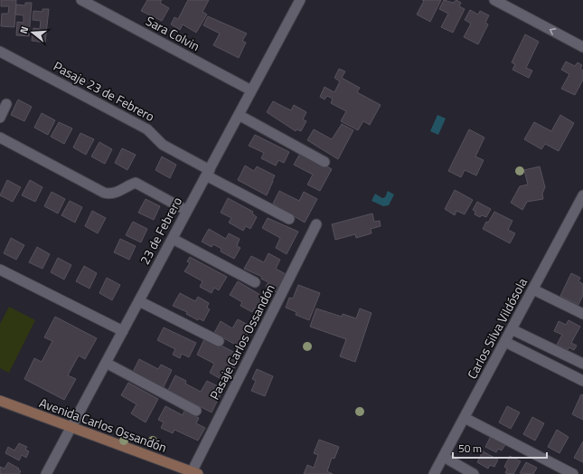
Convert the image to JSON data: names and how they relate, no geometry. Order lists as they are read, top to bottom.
{
  "streets": {
    "main road": ["Avenida Carlos Ossandón"],
    "street": [
      "Sara Colvin",
      "Pasaje 23 de Febrero",
      "23 de Febrero",
      "Carlos Silva Vildósola",
      "Pasaje Carlos Ossandón"
    ]
  },
  "crossings": [
    ["Sara Colvin", "23 de Febrero"],
    ["Pasaje 23 de Febrero", "23 de Febrero"],
    ["23 de Febrero", "Avenida Carlos Ossandón"],
    ["Pasaje Carlos Ossandón", "Avenida Carlos Ossandón"]
  ],
  "scale_bar": "50 m",
  "north": "left"
}
